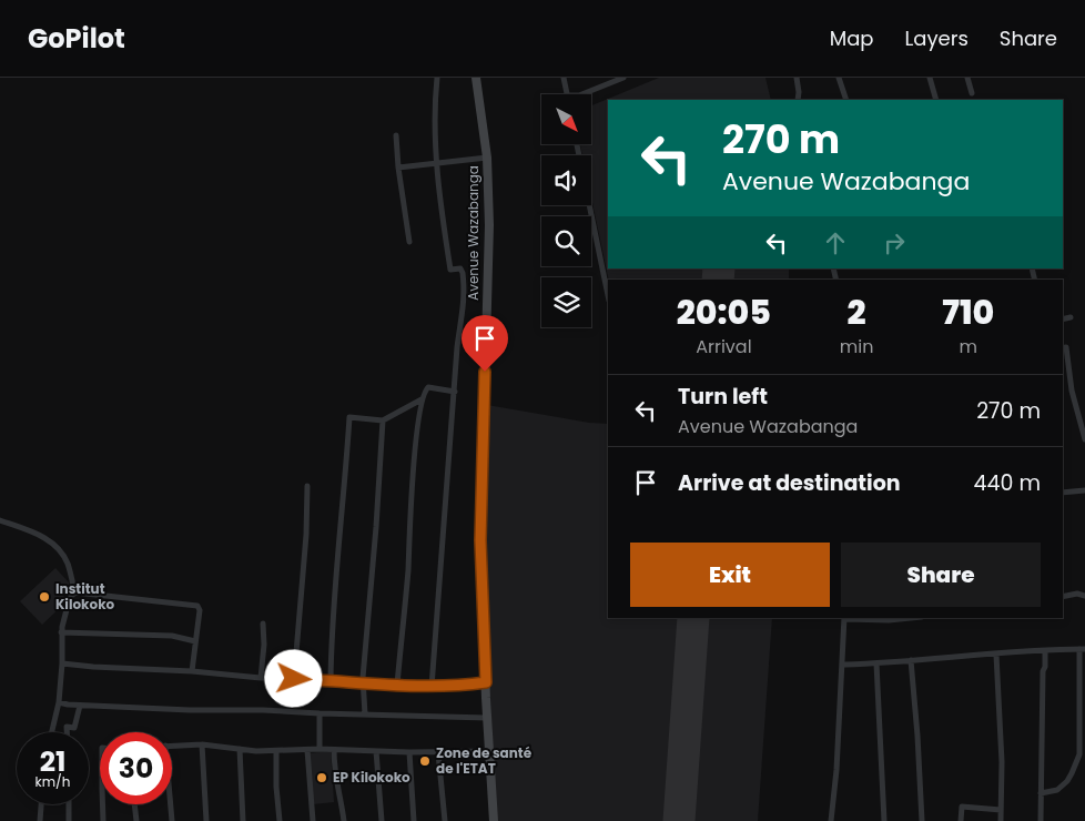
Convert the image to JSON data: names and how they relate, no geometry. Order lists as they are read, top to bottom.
{
  "streets": {
    "main road": ["Avenue Wazabanga"]
  },
  "places": ["Institut Kilokoko", "Zone de santé de l'ETAT", "EP Kilokoko"],
  "north": "bottom right",
  "page": {
    "header": "GoPilot",
    "nav": ["Map", "Layers", "Share"],
    "turn": ["270 m", "Avenue Wazabanga"],
    "eta": [
      "20:05",
      "Arrival",
      "2",
      "min",
      "710",
      "m"
    ],
    "list": [
      {
        "name": "Turn left",
        "note": "Avenue Wazabanga",
        "value": "270 m"
      },
      {
        "name": "Arrive at destination",
        "value": "440 m"
      }
    ],
    "buttons": ["Exit", "Share"],
    "speed": "21 km/h",
    "limit": "30"
  }
}
